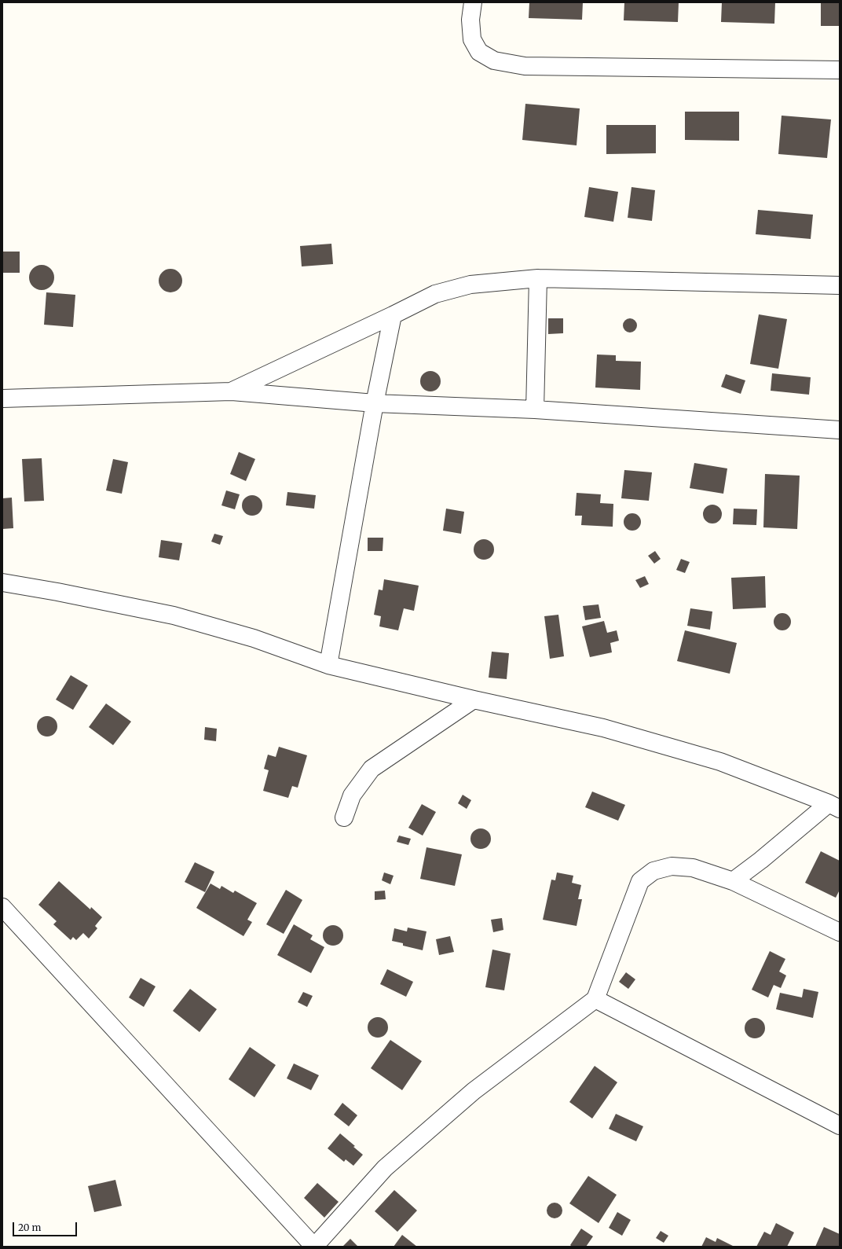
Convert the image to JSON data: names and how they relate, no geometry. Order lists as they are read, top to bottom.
{
  "scale_bar": "20 m"
}
